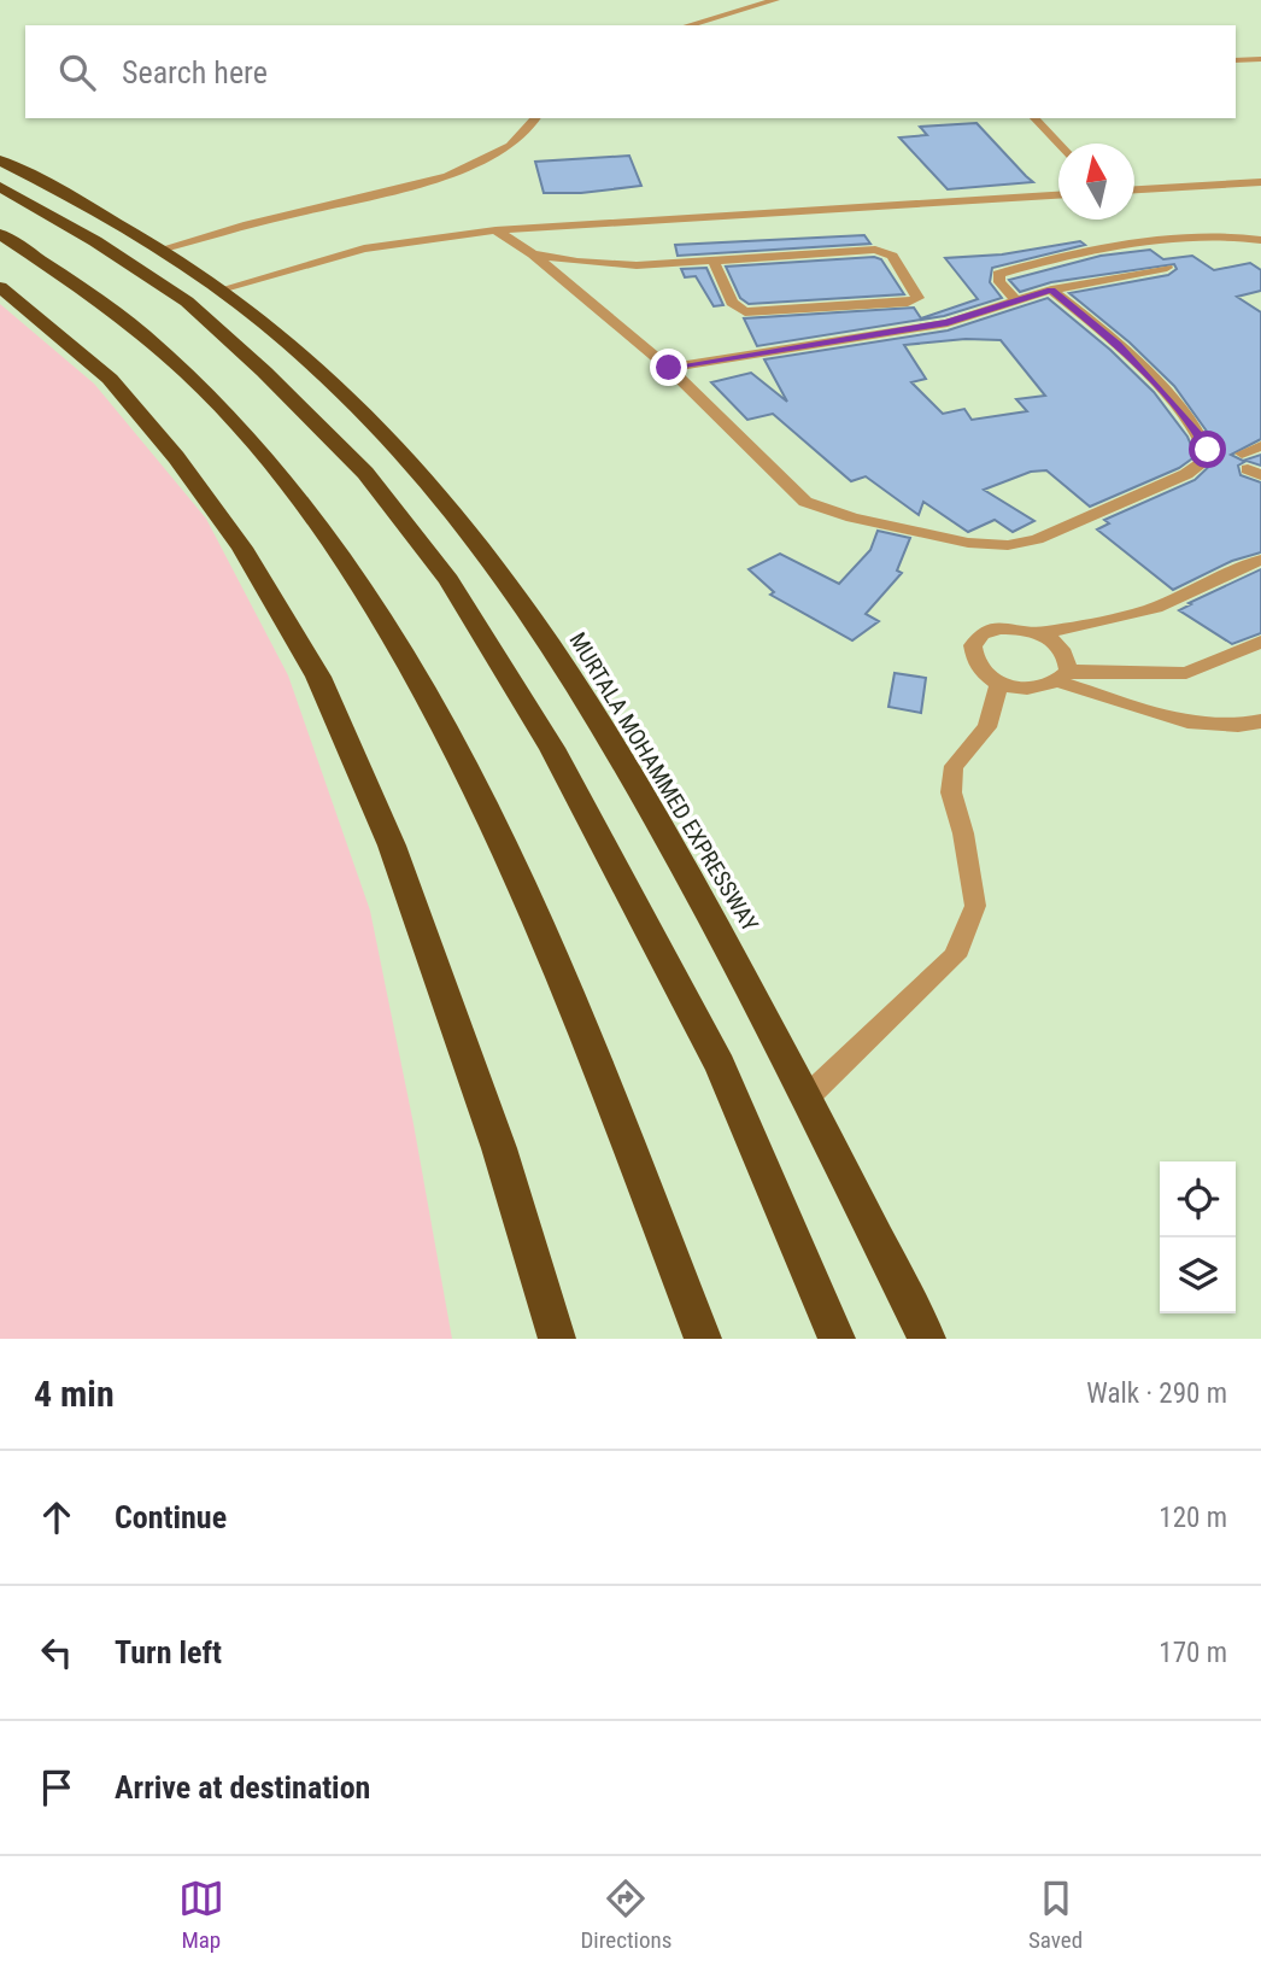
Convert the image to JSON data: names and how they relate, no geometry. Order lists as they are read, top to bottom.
{
  "streets": {
    "highway": ["MURTALA MOHAMMED EXPRESSWAY"]
  },
  "north": "top",
  "page": {
    "search": "Search here",
    "heading": ["4 min", "Walk · 290 m"],
    "list": [
      ["Continue", "120 m"],
      ["Turn left", "170 m"],
      "Arrive at destination"
    ],
    "nav": ["Map", "Directions", "Saved"]
  }
}
